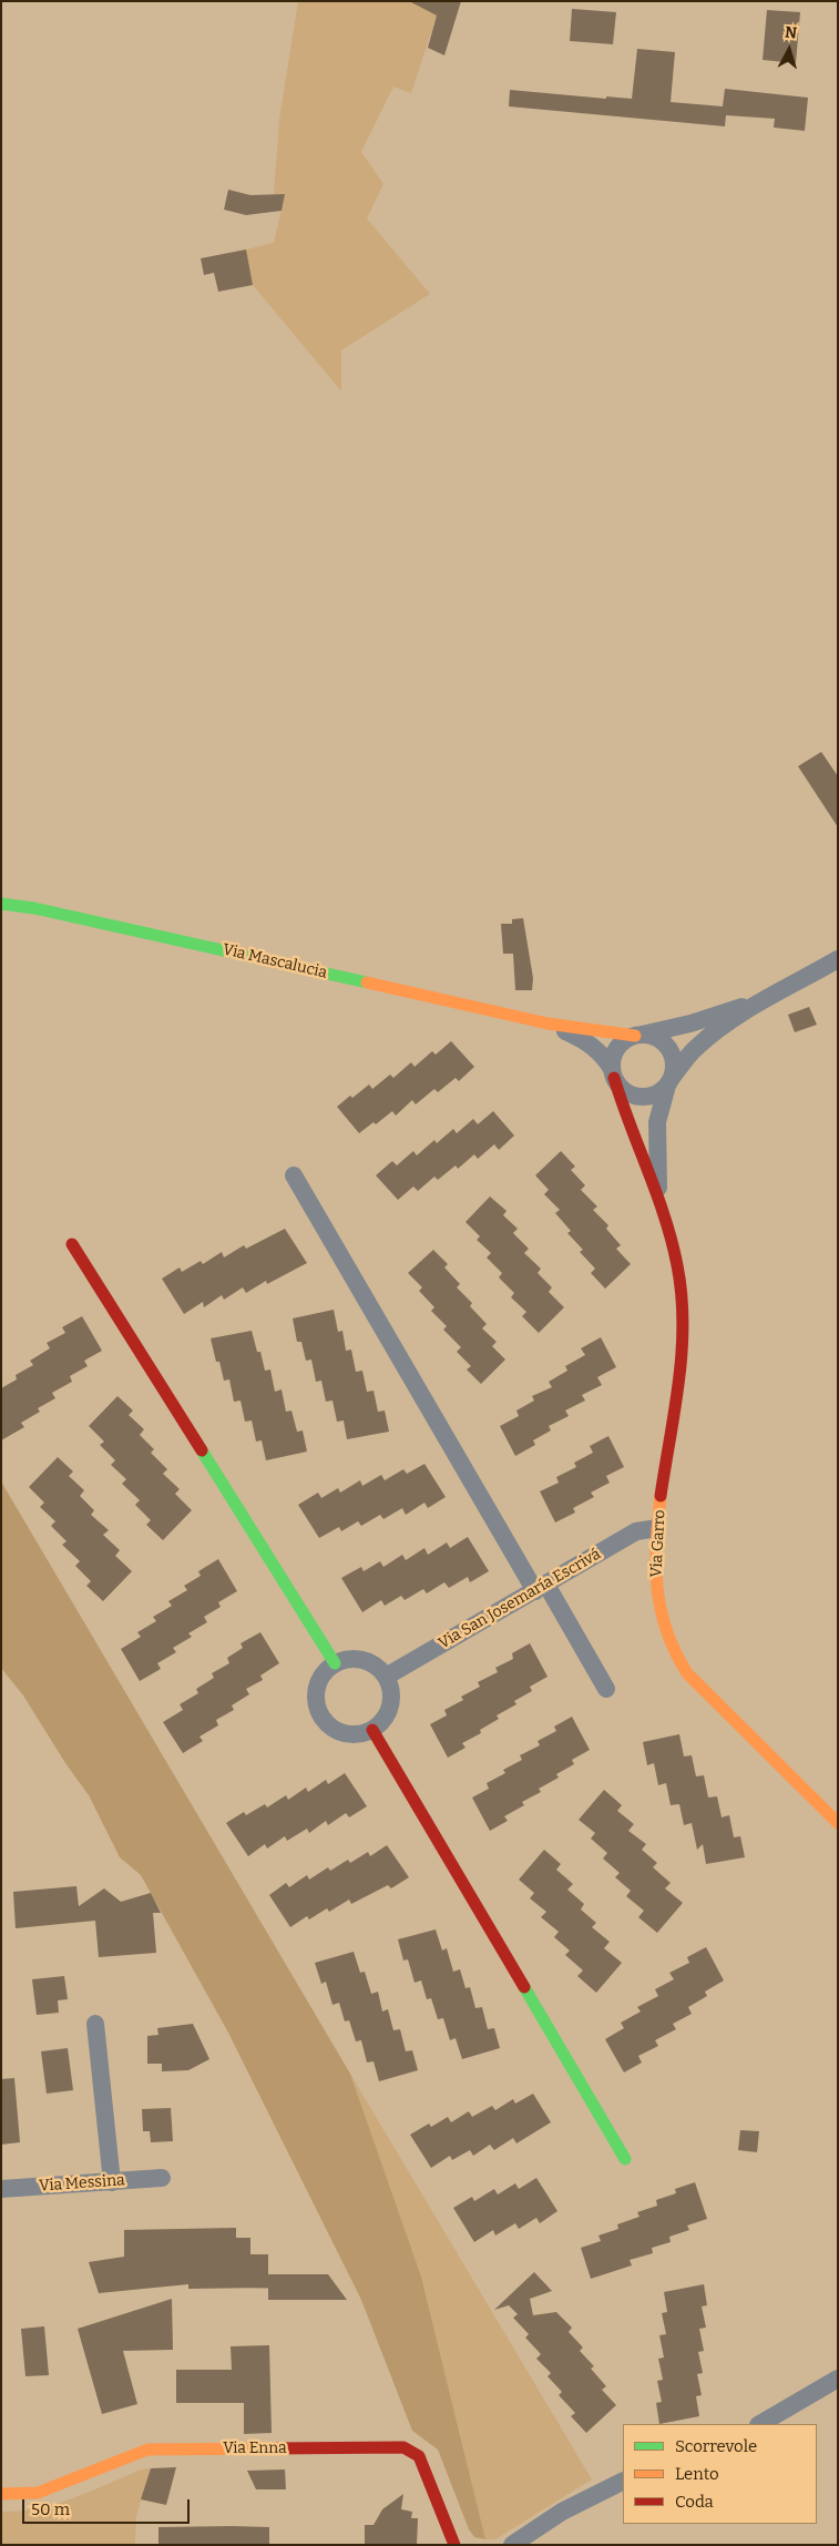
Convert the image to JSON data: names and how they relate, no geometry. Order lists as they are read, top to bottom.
{
  "streets": {
    "street": [
      "Via Mascalucia",
      "Via Garro",
      "Via San Josemaría Escrivá",
      "Via Messina",
      "Via Enna"
    ]
  },
  "crossings": [
    ["Via Mascalucia", "Via Garro"],
    ["Via Garro", "Via San Josemaría Escrivá"]
  ],
  "legend": ["Scorrevole", "Lento", "Coda"],
  "scale_bar": "50 m",
  "north": "top"
}
